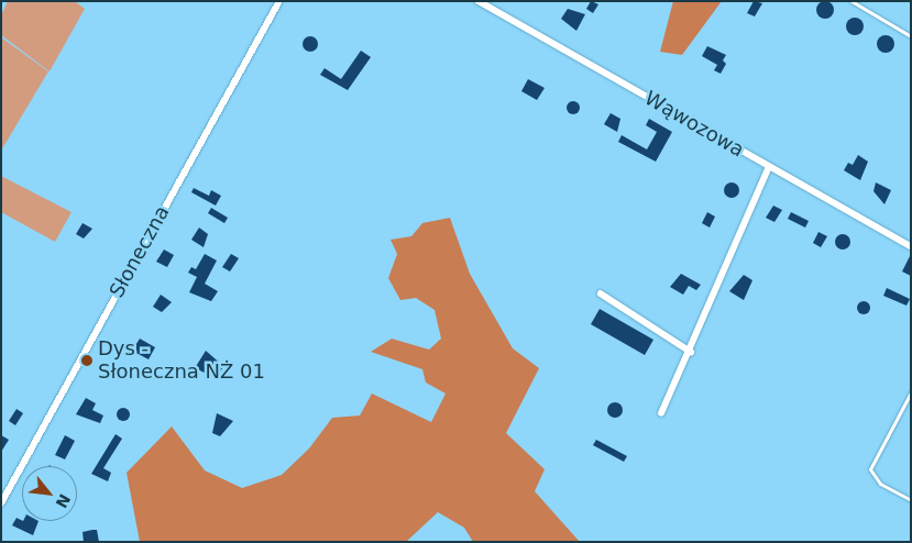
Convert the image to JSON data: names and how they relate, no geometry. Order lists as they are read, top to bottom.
{
  "streets": {
    "street": ["Wąwozowa", "Słoneczna"]
  },
  "places": ["Dys - Słoneczna NŻ 01"],
  "north": "bottom right"
}
